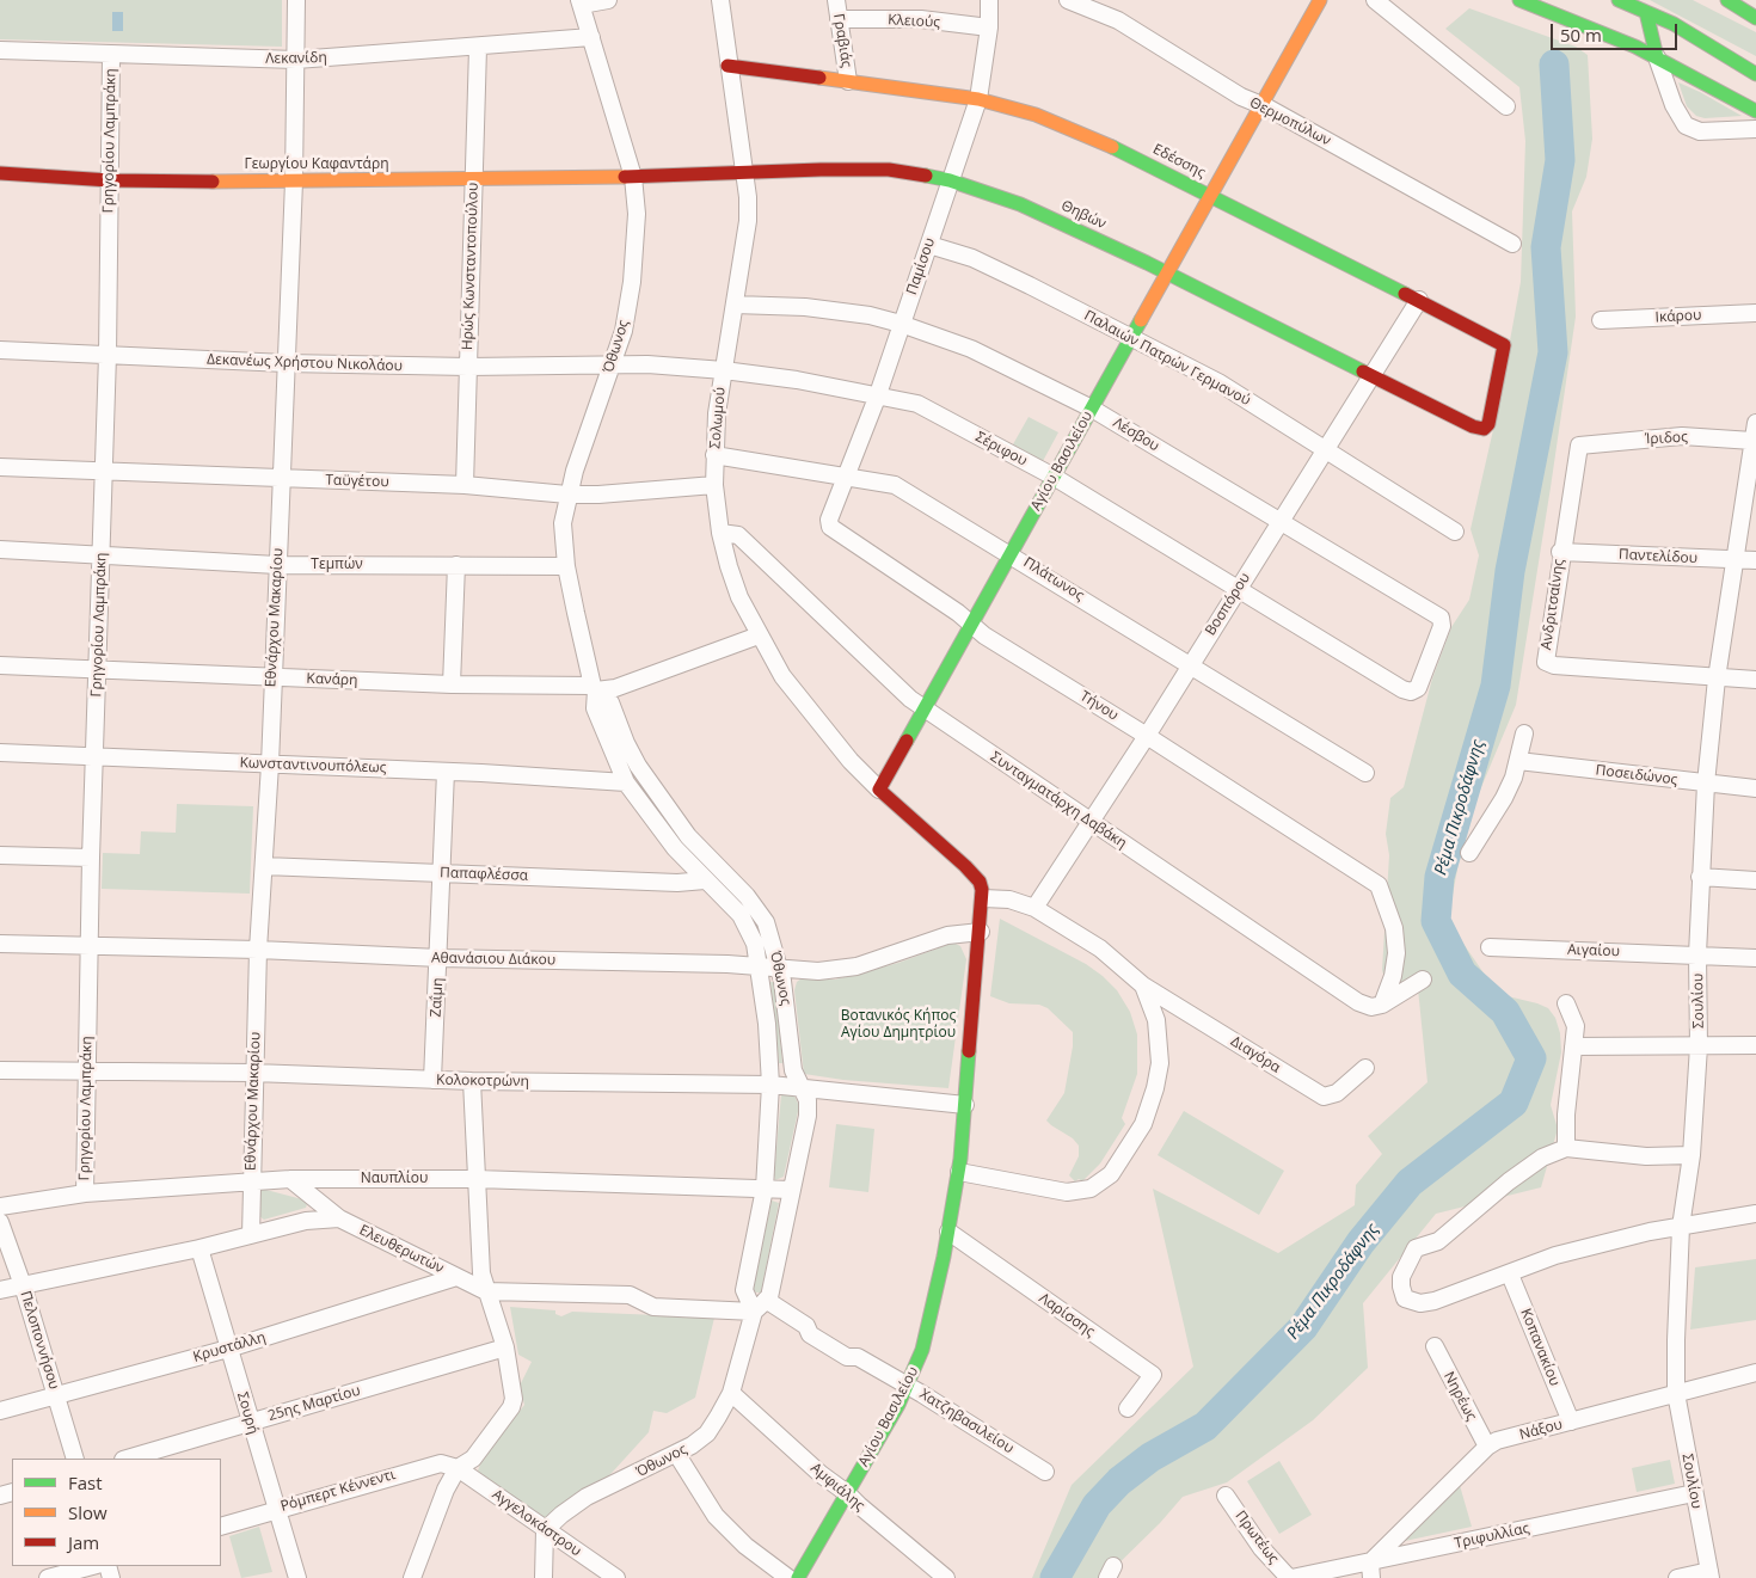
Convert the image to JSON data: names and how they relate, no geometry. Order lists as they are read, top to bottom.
{
  "streets": {
    "street": [
      "Κλειούς",
      "Γραβιάς",
      "Λεκανίδη",
      "Θερμοπύλων",
      "Γρηγορίου Λαμπράκη",
      "Εδέσσης",
      "Γεωργίου Καφαντάρη",
      "Θηβών",
      "Ηρώς Κωνσταντοπούλου",
      "Παμίσου",
      "Ικάρου",
      "Όθωνος",
      "Παλαιών Πατρών Γερμανού",
      "Δεκανέως Χρήστου Νικολάου",
      "Σολωμού",
      "Λέσβου",
      "Ίριδος",
      "Σέριφου",
      "Αγίου Βασιλείου",
      "Ταϋγέτου",
      "Παντελίδου",
      "Τεμπών",
      "Πλάτωνος",
      "Βοσπόρου",
      "Ανδριτσαίνης",
      "Εθνάρχου Μακαρίου",
      "Κανάρη",
      "Τήνου",
      "Κωνσταντινουπόλεως",
      "Ποσειδώνος",
      "Συνταγματάρχη Δαβάκη",
      "Παπαφλέσσα",
      "Αιγαίου",
      "Αθανάσιου Διάκου",
      "Ζαΐμη",
      "Σουλίου",
      "Διαγόρα",
      "Κολοκοτρώνη",
      "Ναυπλίου",
      "Ελευθερωτών",
      "Λαρίσσης",
      "Πελοποννήσου",
      "Κρυστάλλη",
      "Κοπανακίου",
      "Νηρέως",
      "25ης Μαρτίου",
      "Σουρή",
      "Χατζηβασιλείου",
      "Νάξου",
      "Αμφιάλης",
      "Ρόμπερτ Κέννεντι",
      "Αγγελοκάστρου",
      "Τριφυλλίας",
      "Πρωτέως"
    ]
  },
  "crossings": [
    ["Κλειούς", "Γραβιάς"],
    ["Κλειούς", "Παμίσου"],
    ["Γραβιάς", "Εδέσσης"],
    ["Λεκανίδη", "Γρηγορίου Λαμπράκη"],
    ["Λεκανίδη", "Ηρώς Κωνσταντοπούλου"],
    ["Λεκανίδη", "Όθωνος"],
    ["Λεκανίδη", "Εθνάρχου Μακαρίου"],
    ["Θερμοπύλων", "Αγίου Βασιλείου"],
    ["Γρηγορίου Λαμπράκη", "Γεωργίου Καφαντάρη"],
    ["Γρηγορίου Λαμπράκη", "Δεκανέως Χρήστου Νικολάου"],
    ["Γρηγορίου Λαμπράκη", "Ταϋγέτου"],
    ["Γρηγορίου Λαμπράκη", "Τεμπών"],
    ["Γρηγορίου Λαμπράκη", "Κανάρη"],
    ["Γρηγορίου Λαμπράκη", "Κωνσταντινουπόλεως"],
    ["Γρηγορίου Λαμπράκη", "Αθανάσιου Διάκου"],
    ["Γρηγορίου Λαμπράκη", "Κολοκοτρώνη"],
    ["Γρηγορίου Λαμπράκη", "Ναυπλίου"],
    ["Εδέσσης", "Θηβών"],
    ["Εδέσσης", "Παμίσου"],
    ["Εδέσσης", "Σολωμού"],
    ["Εδέσσης", "Αγίου Βασιλείου"],
    ["Εδέσσης", "Βοσπόρου"],
    ["Γεωργίου Καφαντάρη", "Θηβών"],
    ["Γεωργίου Καφαντάρη", "Ηρώς Κωνσταντοπούλου"],
    ["Γεωργίου Καφαντάρη", "Όθωνος"],
    ["Γεωργίου Καφαντάρη", "Εθνάρχου Μακαρίου"],
    ["Θηβών", "Παμίσου"],
    ["Θηβών", "Όθωνος"],
    ["Θηβών", "Σολωμού"],
    ["Θηβών", "Αγίου Βασιλείου"],
    ["Θηβών", "Βοσπόρου"],
    ["Ηρώς Κωνσταντοπούλου", "Δεκανέως Χρήστου Νικολάου"],
    ["Ηρώς Κωνσταντοπούλου", "Ταϋγέτου"],
    ["Παμίσου", "Παλαιών Πατρών Γερμανού"],
    ["Παμίσου", "Λέσβου"],
    ["Παμίσου", "Σέριφου"],
    ["Παμίσου", "Πλάτωνος"],
    ["Παμίσου", "Τήνου"],
    ["Όθωνος", "Δεκανέως Χρήστου Νικολάου"],
    ["Όθωνος", "Σέριφου"],
    ["Όθωνος", "Ταϋγέτου"],
    ["Όθωνος", "Τεμπών"],
    ["Όθωνος", "Κανάρη"],
    ["Όθωνος", "Κωνσταντινουπόλεως"],
    ["Όθωνος", "Παπαφλέσσα"],
    ["Όθωνος", "Αθανάσιου Διάκου"],
    ["Όθωνος", "Κολοκοτρώνη"],
    ["Όθωνος", "Ναυπλίου"],
    ["Όθωνος", "Χατζηβασιλείου"],
    ["Όθωνος", "Αμφιάλης"],
    ["Όθωνος", "Αγγελοκάστρου"],
    ["Παλαιών Πατρών Γερμανού", "Αγίου Βασιλείου"],
    ["Παλαιών Πατρών Γερμανού", "Βοσπόρου"],
    ["Δεκανέως Χρήστου Νικολάου", "Σέριφου"],
    ["Δεκανέως Χρήστου Νικολάου", "Εθνάρχου Μακαρίου"],
    ["Σολωμού", "Λέσβου"],
    ["Σολωμού", "Σέριφου"],
    ["Σολωμού", "Αγίου Βασιλείου"],
    ["Σολωμού", "Ταϋγέτου"],
    ["Σολωμού", "Πλάτωνος"],
    ["Σολωμού", "Κανάρη"],
    ["Σολωμού", "Συνταγματάρχη Δαβάκη"],
    ["Λέσβου", "Σέριφου"],
    ["Λέσβου", "Αγίου Βασιλείου"],
    ["Λέσβου", "Βοσπόρου"],
    ["Ίριδος", "Ανδριτσαίνης"],
    ["Ίριδος", "Σουλίου"],
    ["Σέριφου", "Αγίου Βασιλείου"],
    ["Σέριφου", "Βοσπόρου"],
    ["Αγίου Βασιλείου", "Πλάτωνος"],
    ["Αγίου Βασιλείου", "Τήνου"],
    ["Αγίου Βασιλείου", "Συνταγματάρχη Δαβάκη"],
    ["Αγίου Βασιλείου", "Αθανάσιου Διάκου"],
    ["Αγίου Βασιλείου", "Κολοκοτρώνη"],
    ["Αγίου Βασιλείου", "Λαρίσσης"],
    ["Αγίου Βασιλείου", "Χατζηβασιλείου"],
    ["Αγίου Βασιλείου", "Αμφιάλης"],
    ["Ταϋγέτου", "Εθνάρχου Μακαρίου"],
    ["Παντελίδου", "Ανδριτσαίνης"],
    ["Παντελίδου", "Σουλίου"],
    ["Τεμπών", "Εθνάρχου Μακαρίου"],
    ["Πλάτωνος", "Βοσπόρου"],
    ["Βοσπόρου", "Τήνου"],
    ["Βοσπόρου", "Συνταγματάρχη Δαβάκη"],
    ["Ανδριτσαίνης", "Σουλίου"],
    ["Εθνάρχου Μακαρίου", "Κανάρη"],
    ["Εθνάρχου Μακαρίου", "Κωνσταντινουπόλεως"],
    ["Εθνάρχου Μακαρίου", "Παπαφλέσσα"],
    ["Εθνάρχου Μακαρίου", "Αθανάσιου Διάκου"],
    ["Εθνάρχου Μακαρίου", "Κολοκοτρώνη"],
    ["Εθνάρχου Μακαρίου", "Ναυπλίου"],
    ["Τήνου", "Συνταγματάρχη Δαβάκη"],
    ["Κωνσταντινουπόλεως", "Ζαΐμη"],
    ["Ποσειδώνος", "Σουλίου"],
    ["Παπαφλέσσα", "Ζαΐμη"],
    ["Αιγαίου", "Σουλίου"],
    ["Αθανάσιου Διάκου", "Ζαΐμη"],
    ["Ζαΐμη", "Κολοκοτρώνη"],
    ["Σουλίου", "Νάξου"],
    ["Σουλίου", "Τριφυλλίας"],
    ["Ναυπλίου", "Ελευθερωτών"],
    ["Ελευθερωτών", "Κρυστάλλη"],
    ["Πελοποννήσου", "Κρυστάλλη"],
    ["Κρυστάλλη", "Σουρή"],
    ["Κοπανακίου", "Νάξου"],
    ["Νηρέως", "Νάξου"],
    ["25ης Μαρτίου", "Σουρή"],
    ["Σουρή", "Ρόμπερτ Κέννεντι"],
    ["Νάξου", "Τριφυλλίας"],
    ["Ρόμπερτ Κέννεντι", "Αγγελοκάστρου"],
    ["Τριφυλλίας", "Πρωτέως"]
  ],
  "water": ["Ρέμα Πικροδάφνης"],
  "parks": ["Βοτανικός Κήπος Αγίου Δημητρίου"],
  "legend": ["Fast", "Slow", "Jam"],
  "scale_bar": "50 m"
}
